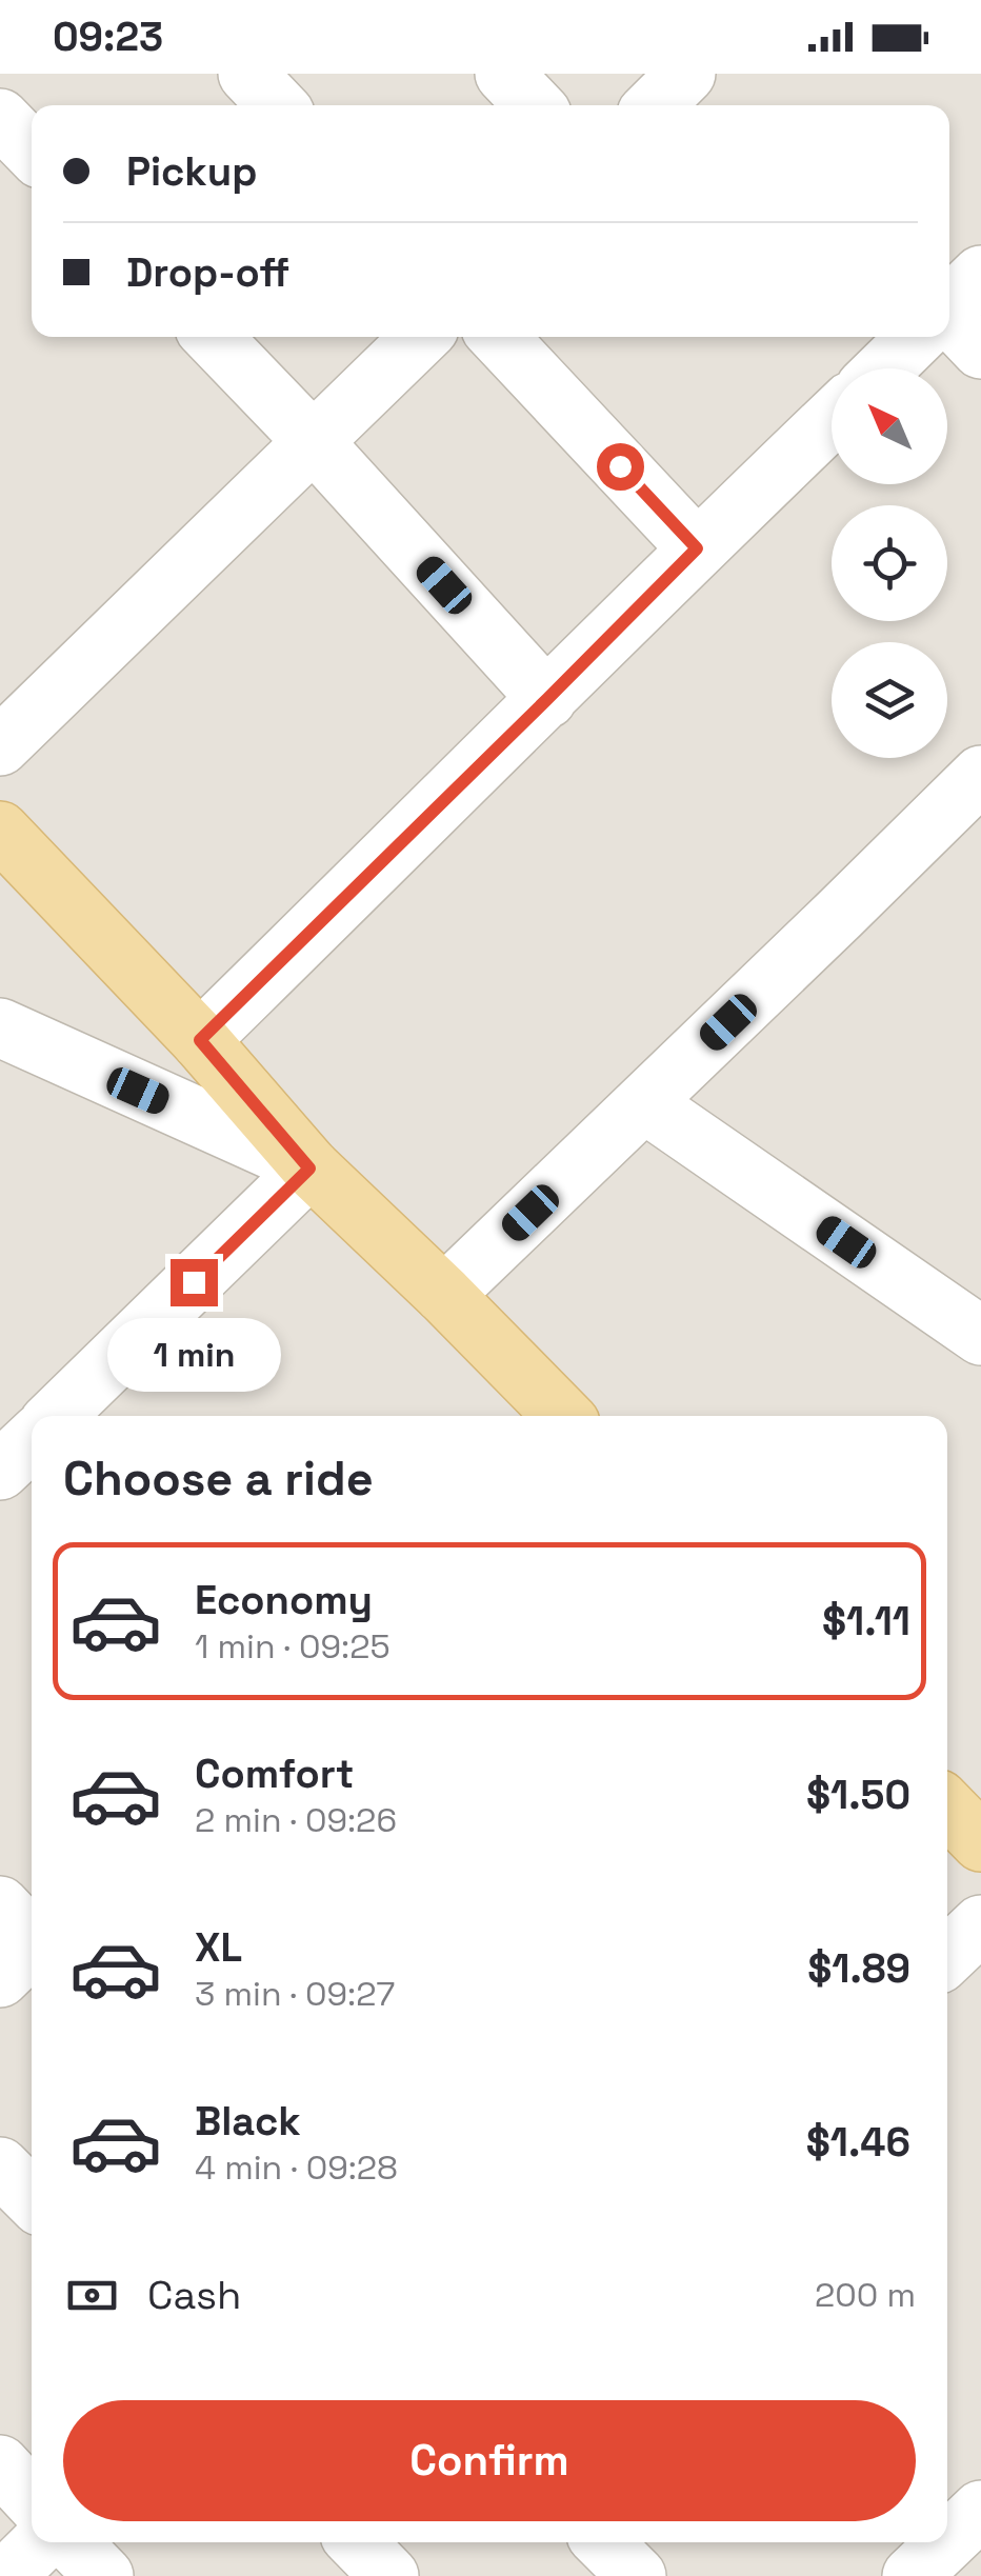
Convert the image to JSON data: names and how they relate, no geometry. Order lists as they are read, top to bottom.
{
  "north": "top left",
  "page": {
    "status": "09:23",
    "banner": ["Pickup", "Drop-off"],
    "bubble": "1 min",
    "heading": "Choose a ride",
    "list": [
      {
        "name": "Economy",
        "note": "1 min · 09:25",
        "value": "$1.11"
      },
      {
        "name": "Comfort",
        "note": "2 min · 09:26",
        "value": "$1.50"
      },
      {
        "name": "XL",
        "note": "3 min · 09:27",
        "value": "$1.89"
      },
      {
        "name": "Black",
        "note": "4 min · 09:28",
        "value": "$1.46"
      }
    ],
    "pay": ["Cash", "200 m"],
    "buttons": "Confirm"
  }
}
